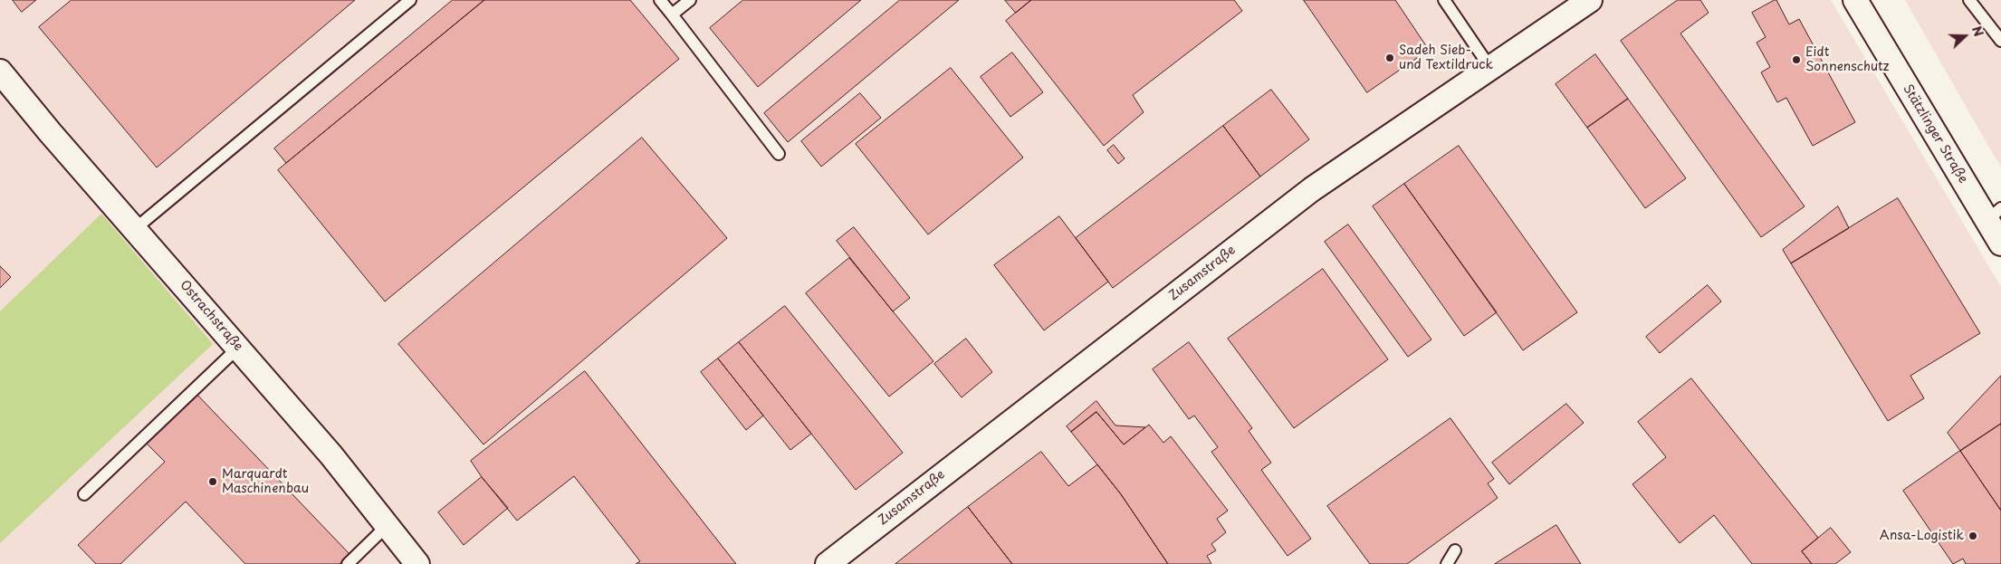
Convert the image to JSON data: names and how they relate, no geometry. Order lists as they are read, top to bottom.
{
  "streets": {
    "street": ["Stätzlinger Straße", "Zusamstraße", "Ostrachstraße"]
  },
  "places": [
    "Sadeh Sieb- und Textildruck",
    "Eidt Sonnenschutz",
    "Marquardt Maschinenbau",
    "Ansa-Logistik"
  ],
  "north": "right"
}
